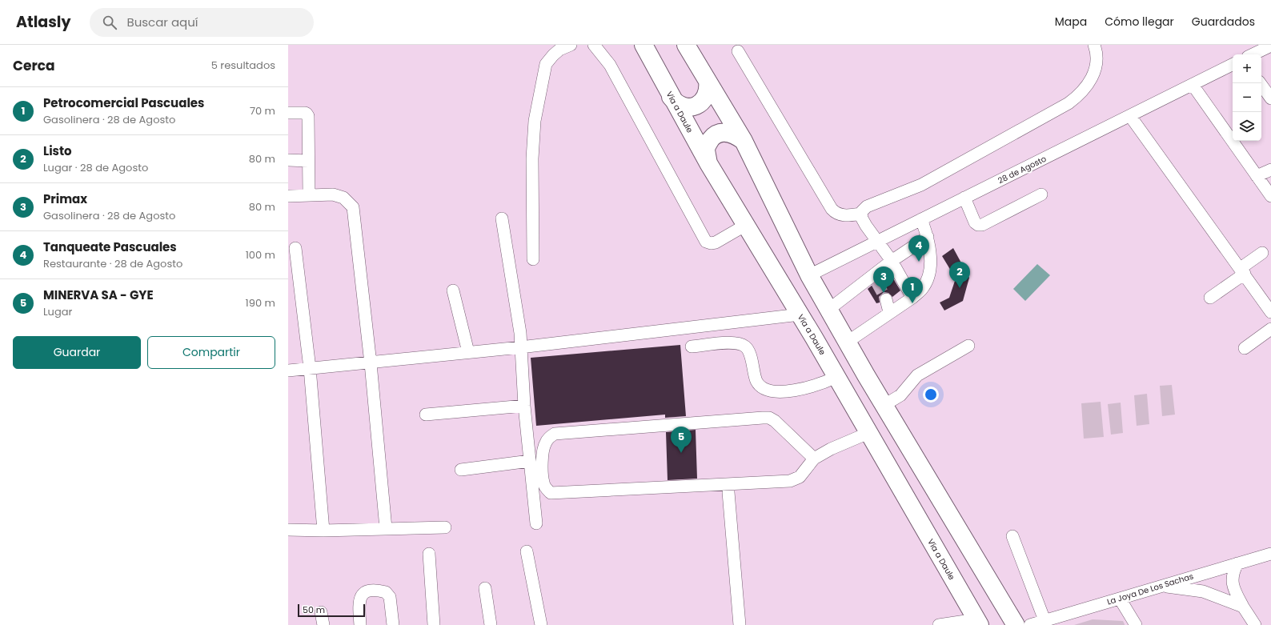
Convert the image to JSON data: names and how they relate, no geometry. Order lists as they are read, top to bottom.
{
  "streets": {
    "highway": ["Vía a Daule"],
    "street": ["28 de Agosto", "La Joya De Los Sachas"]
  },
  "scale_bar": "50 m",
  "page": {
    "header": "Atlasly",
    "search": "Buscar aquí",
    "nav": ["Mapa", "Cómo llegar", "Guardados"],
    "heading": ["Cerca", "5 resultados"],
    "map_buttons": ["+", "−"],
    "list": [
      {
        "mark": "1",
        "name": "Petrocomercial Pascuales",
        "note": "Gasolinera · 28 de Agosto",
        "value": "70 m"
      },
      {
        "mark": "2",
        "name": "Listo",
        "note": "Lugar · 28 de Agosto",
        "value": "80 m"
      },
      {
        "mark": "3",
        "name": "Primax",
        "note": "Gasolinera · 28 de Agosto",
        "value": "80 m"
      },
      {
        "mark": "4",
        "name": "Tanqueate Pascuales",
        "note": "Restaurante · 28 de Agosto",
        "value": "100 m"
      },
      {
        "mark": "5",
        "name": "MINERVA SA - GYE",
        "note": "Lugar",
        "value": "190 m"
      }
    ],
    "pins": [
      "4",
      "2",
      "3",
      "1",
      "5"
    ],
    "buttons": ["Guardar", "Compartir"],
    "scale": "50 m"
  }
}
